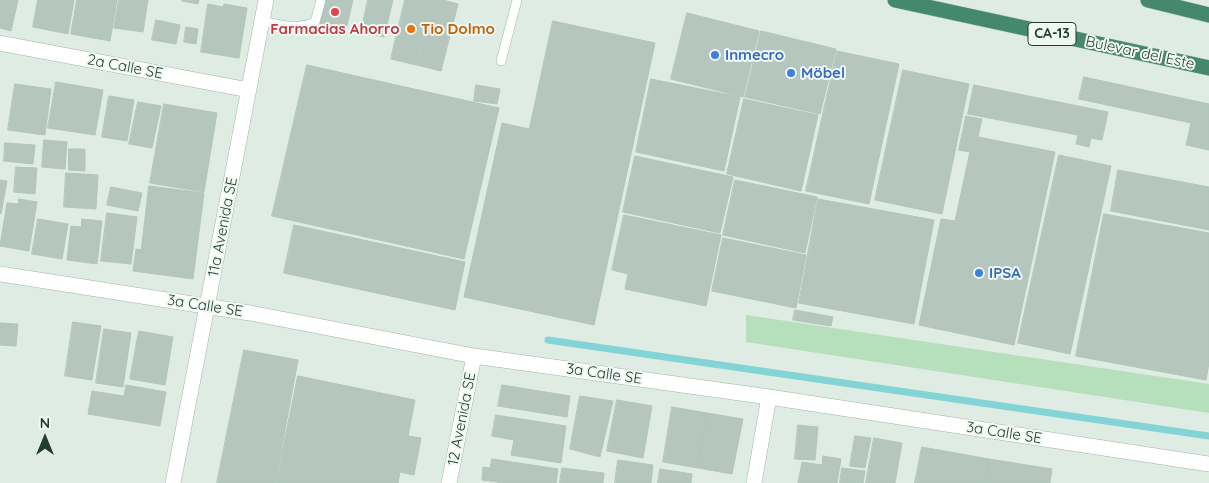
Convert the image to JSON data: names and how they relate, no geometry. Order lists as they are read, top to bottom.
{
  "streets": {
    "highway": ["CA-13", "Bulevar del Este"],
    "street": [
      "2a Calle SE",
      "11a Avenida SE",
      "3a Calle SE",
      "12 Avenida SE"
    ]
  },
  "crossings": [
    ["2a Calle SE", "11a Avenida SE"],
    ["11a Avenida SE", "3a Calle SE"],
    ["3a Calle SE", "12 Avenida SE"]
  ],
  "places": [
    "Farmacias Ahorro",
    "Tio Dolmo",
    "Inmecro",
    "Möbel",
    "IPSA"
  ],
  "north": "top"
}
